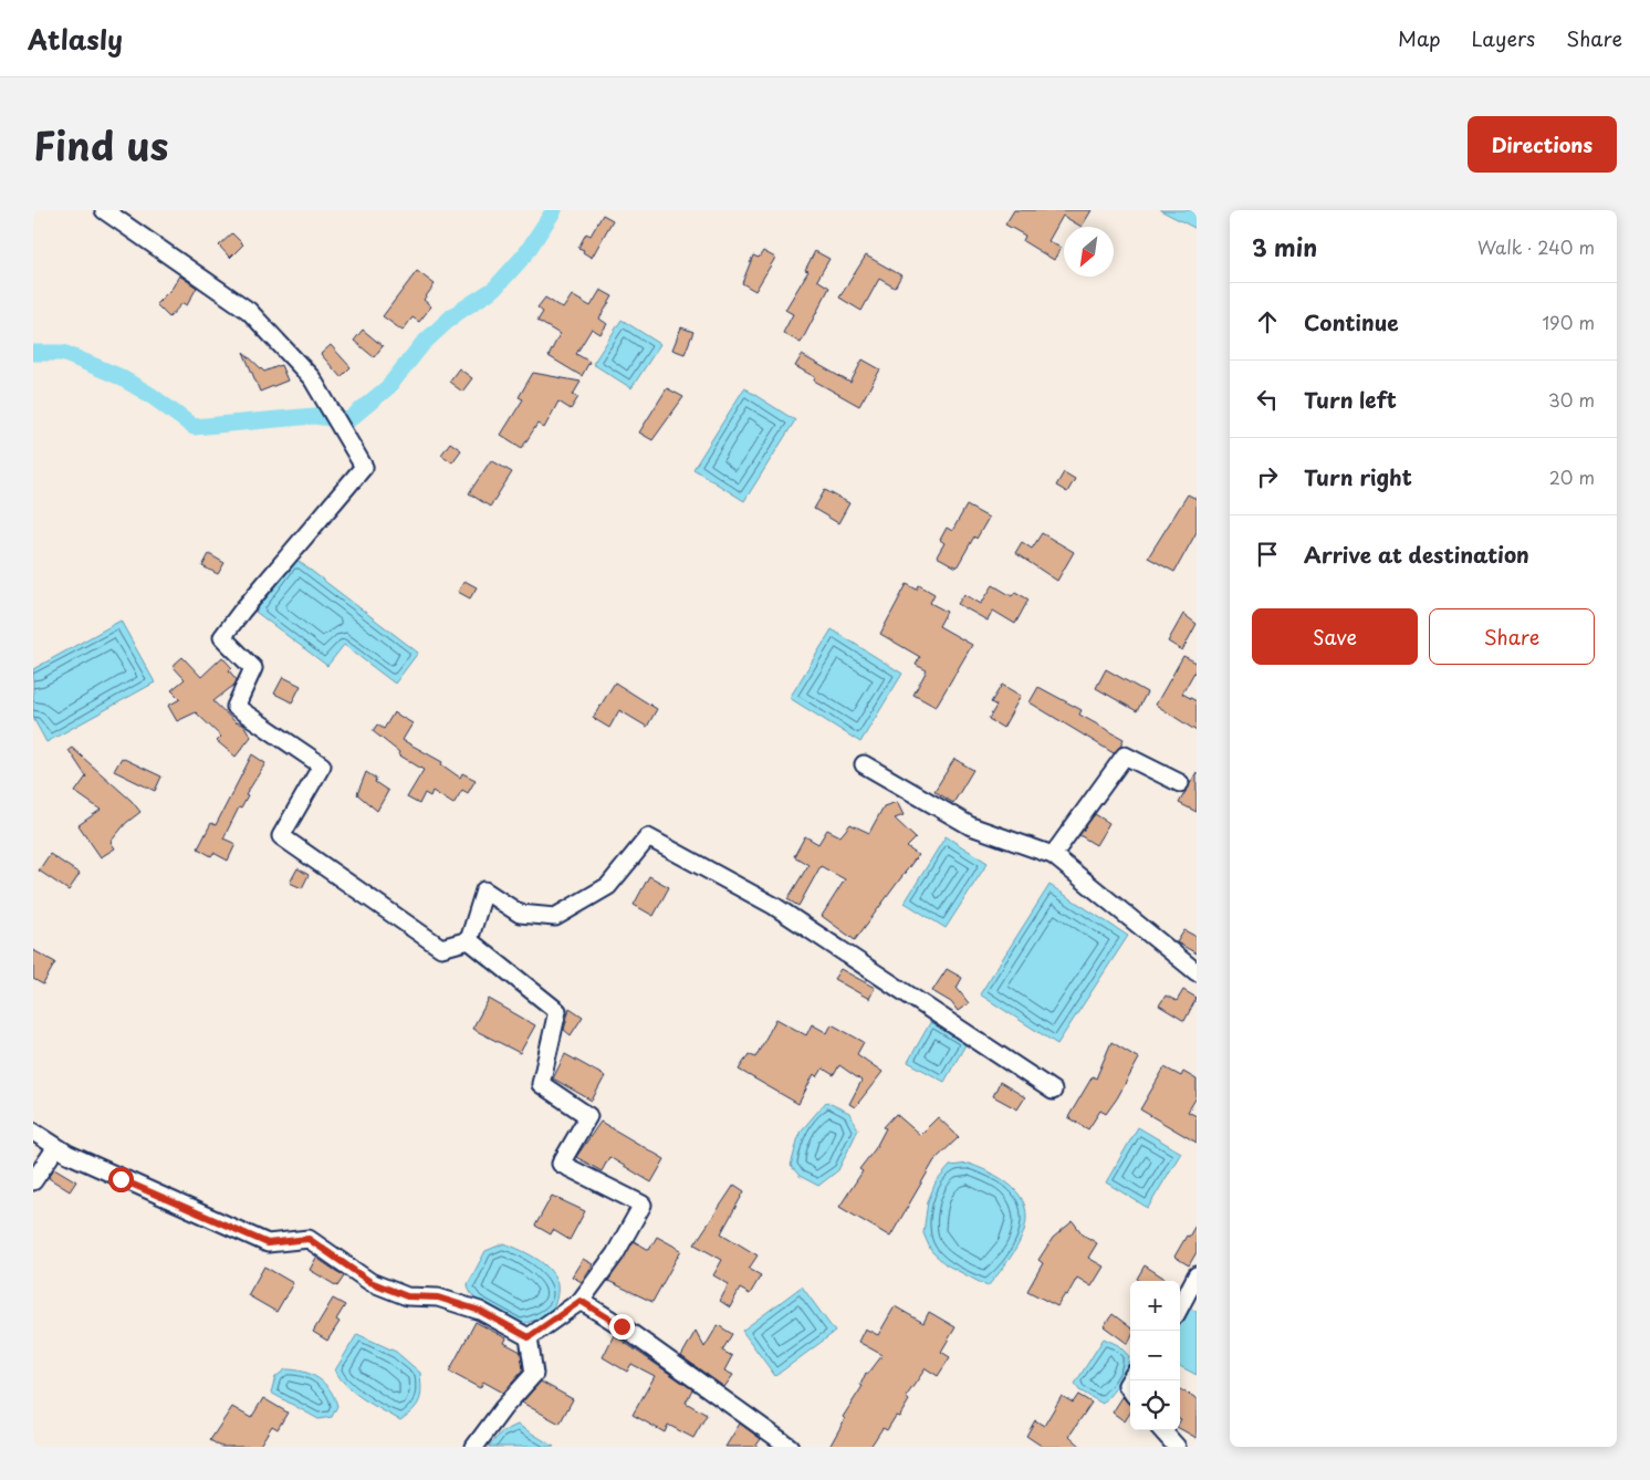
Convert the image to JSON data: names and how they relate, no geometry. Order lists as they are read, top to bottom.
{
  "north": "bottom left",
  "page": {
    "header": "Atlasly",
    "nav": ["Map", "Layers", "Share"],
    "title": "Find us",
    "buttons": [
      "Directions",
      ["Save", "Share"]
    ],
    "heading": ["3 min", "Walk · 240 m"],
    "list": [
      ["Continue", "190 m"],
      ["Turn left", "30 m"],
      ["Turn right", "20 m"],
      "Arrive at destination"
    ],
    "map_buttons": ["+", "−"]
  }
}
